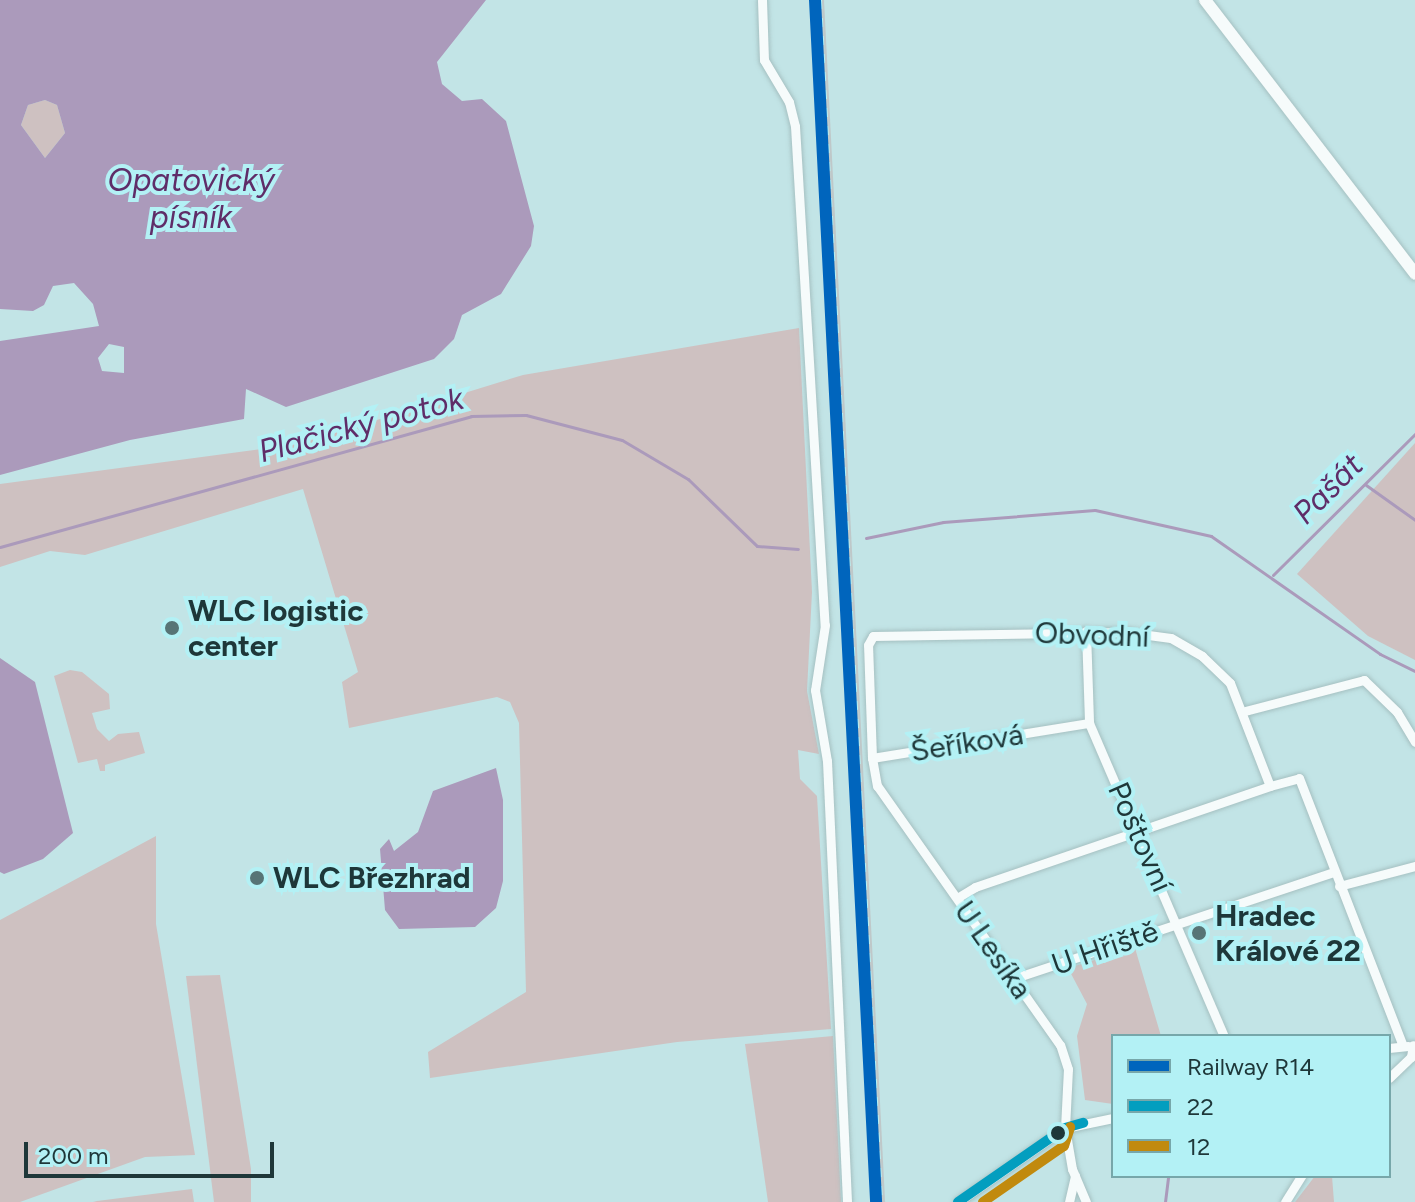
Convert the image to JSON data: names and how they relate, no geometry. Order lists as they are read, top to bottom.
{
  "streets": {
    "street": [
      "Obvodní",
      "Šeříková",
      "Poštovní",
      "U Hřiště",
      "U Lesíka"
    ]
  },
  "crossings": [
    ["Obvodní", "Šeříková"],
    ["Obvodní", "Poštovní"],
    ["Šeříková", "Poštovní"],
    ["Šeříková", "U Lesíka"],
    ["Poštovní", "U Hřiště"],
    ["U Hřiště", "U Lesíka"]
  ],
  "water": ["Opatovický písník", "Plačický potok", "Pašát"],
  "places": ["WLC logistic center", "WLC Březhrad", "Hradec Králové 22"],
  "lines": ["rail line R14", "transit line 22", "transit line 12"],
  "legend": ["Railway R14", "22", "12"],
  "scale_bar": "200 m"
}
